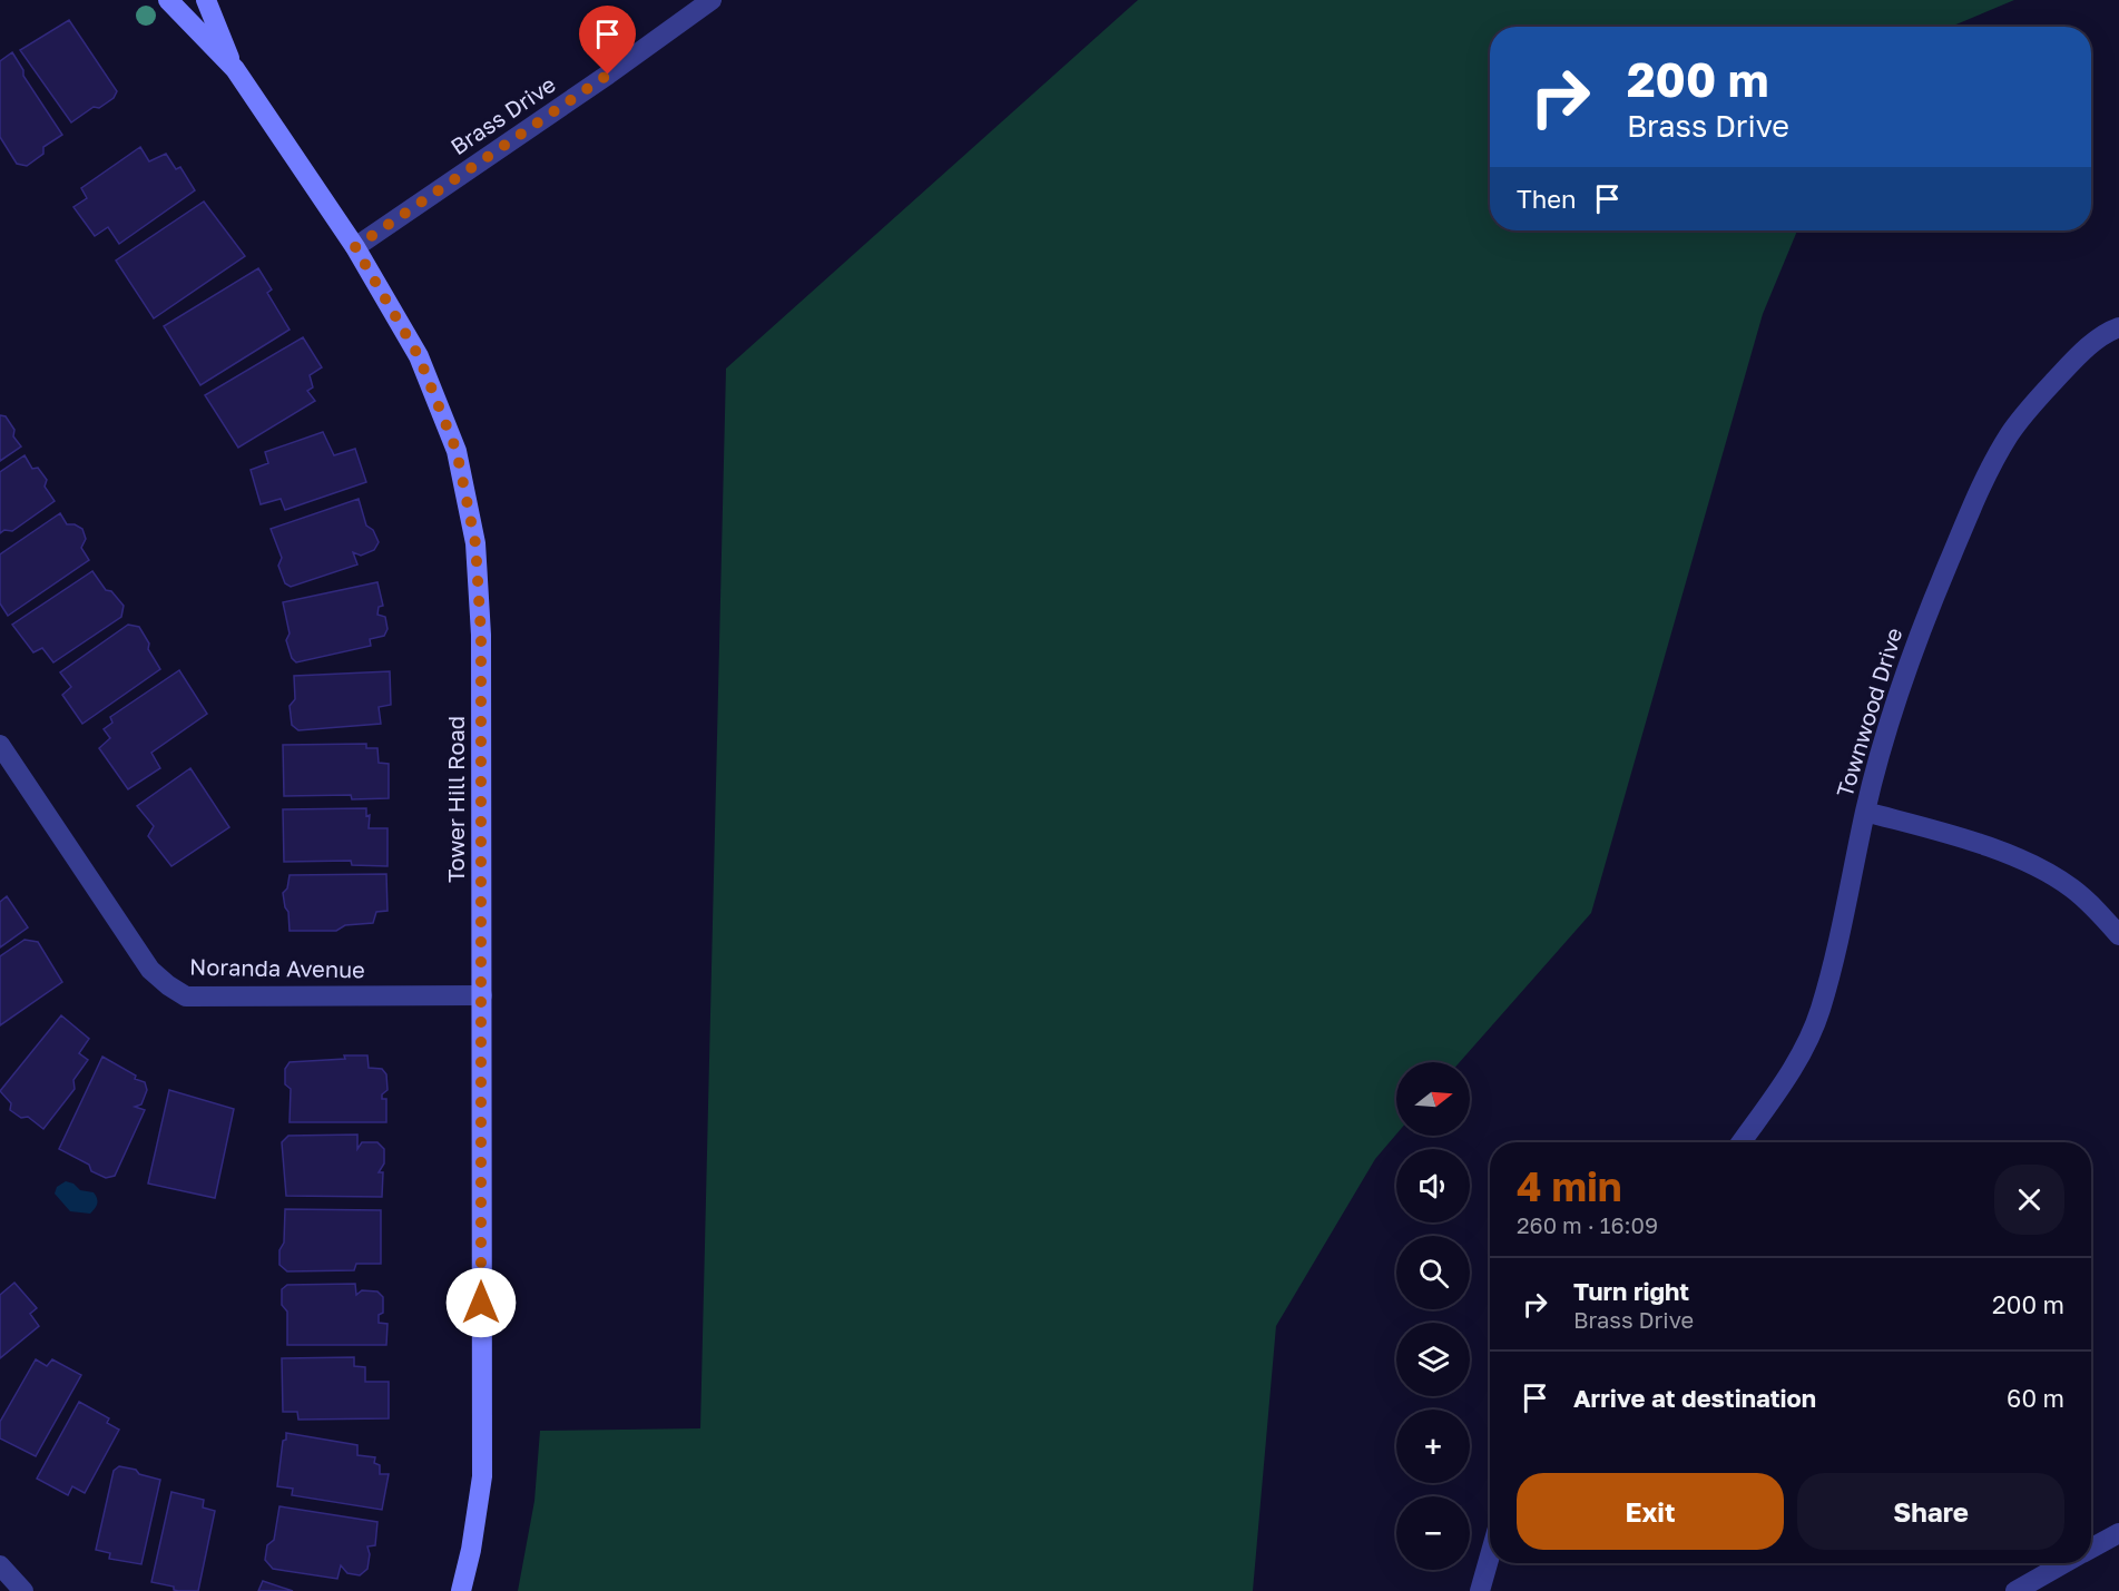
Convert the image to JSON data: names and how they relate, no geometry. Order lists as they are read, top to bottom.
{
  "streets": {
    "street": [
      "Brass Drive",
      "Townwood Drive",
      "Tower Hill Road",
      "Noranda Avenue"
    ]
  },
  "crossings": [
    ["Brass Drive", "Tower Hill Road"],
    ["Tower Hill Road", "Noranda Avenue"]
  ],
  "north": "right",
  "page": {
    "turn": ["200 m", "Brass Drive"],
    "then": "Then",
    "map_buttons": ["+", "−"],
    "heading": ["4 min", "260 m · 16:09"],
    "list": [
      {
        "name": "Turn right",
        "note": "Brass Drive",
        "value": "200 m"
      },
      {
        "name": "Arrive at destination",
        "value": "60 m"
      }
    ],
    "buttons": ["Exit", "Share"]
  }
}
